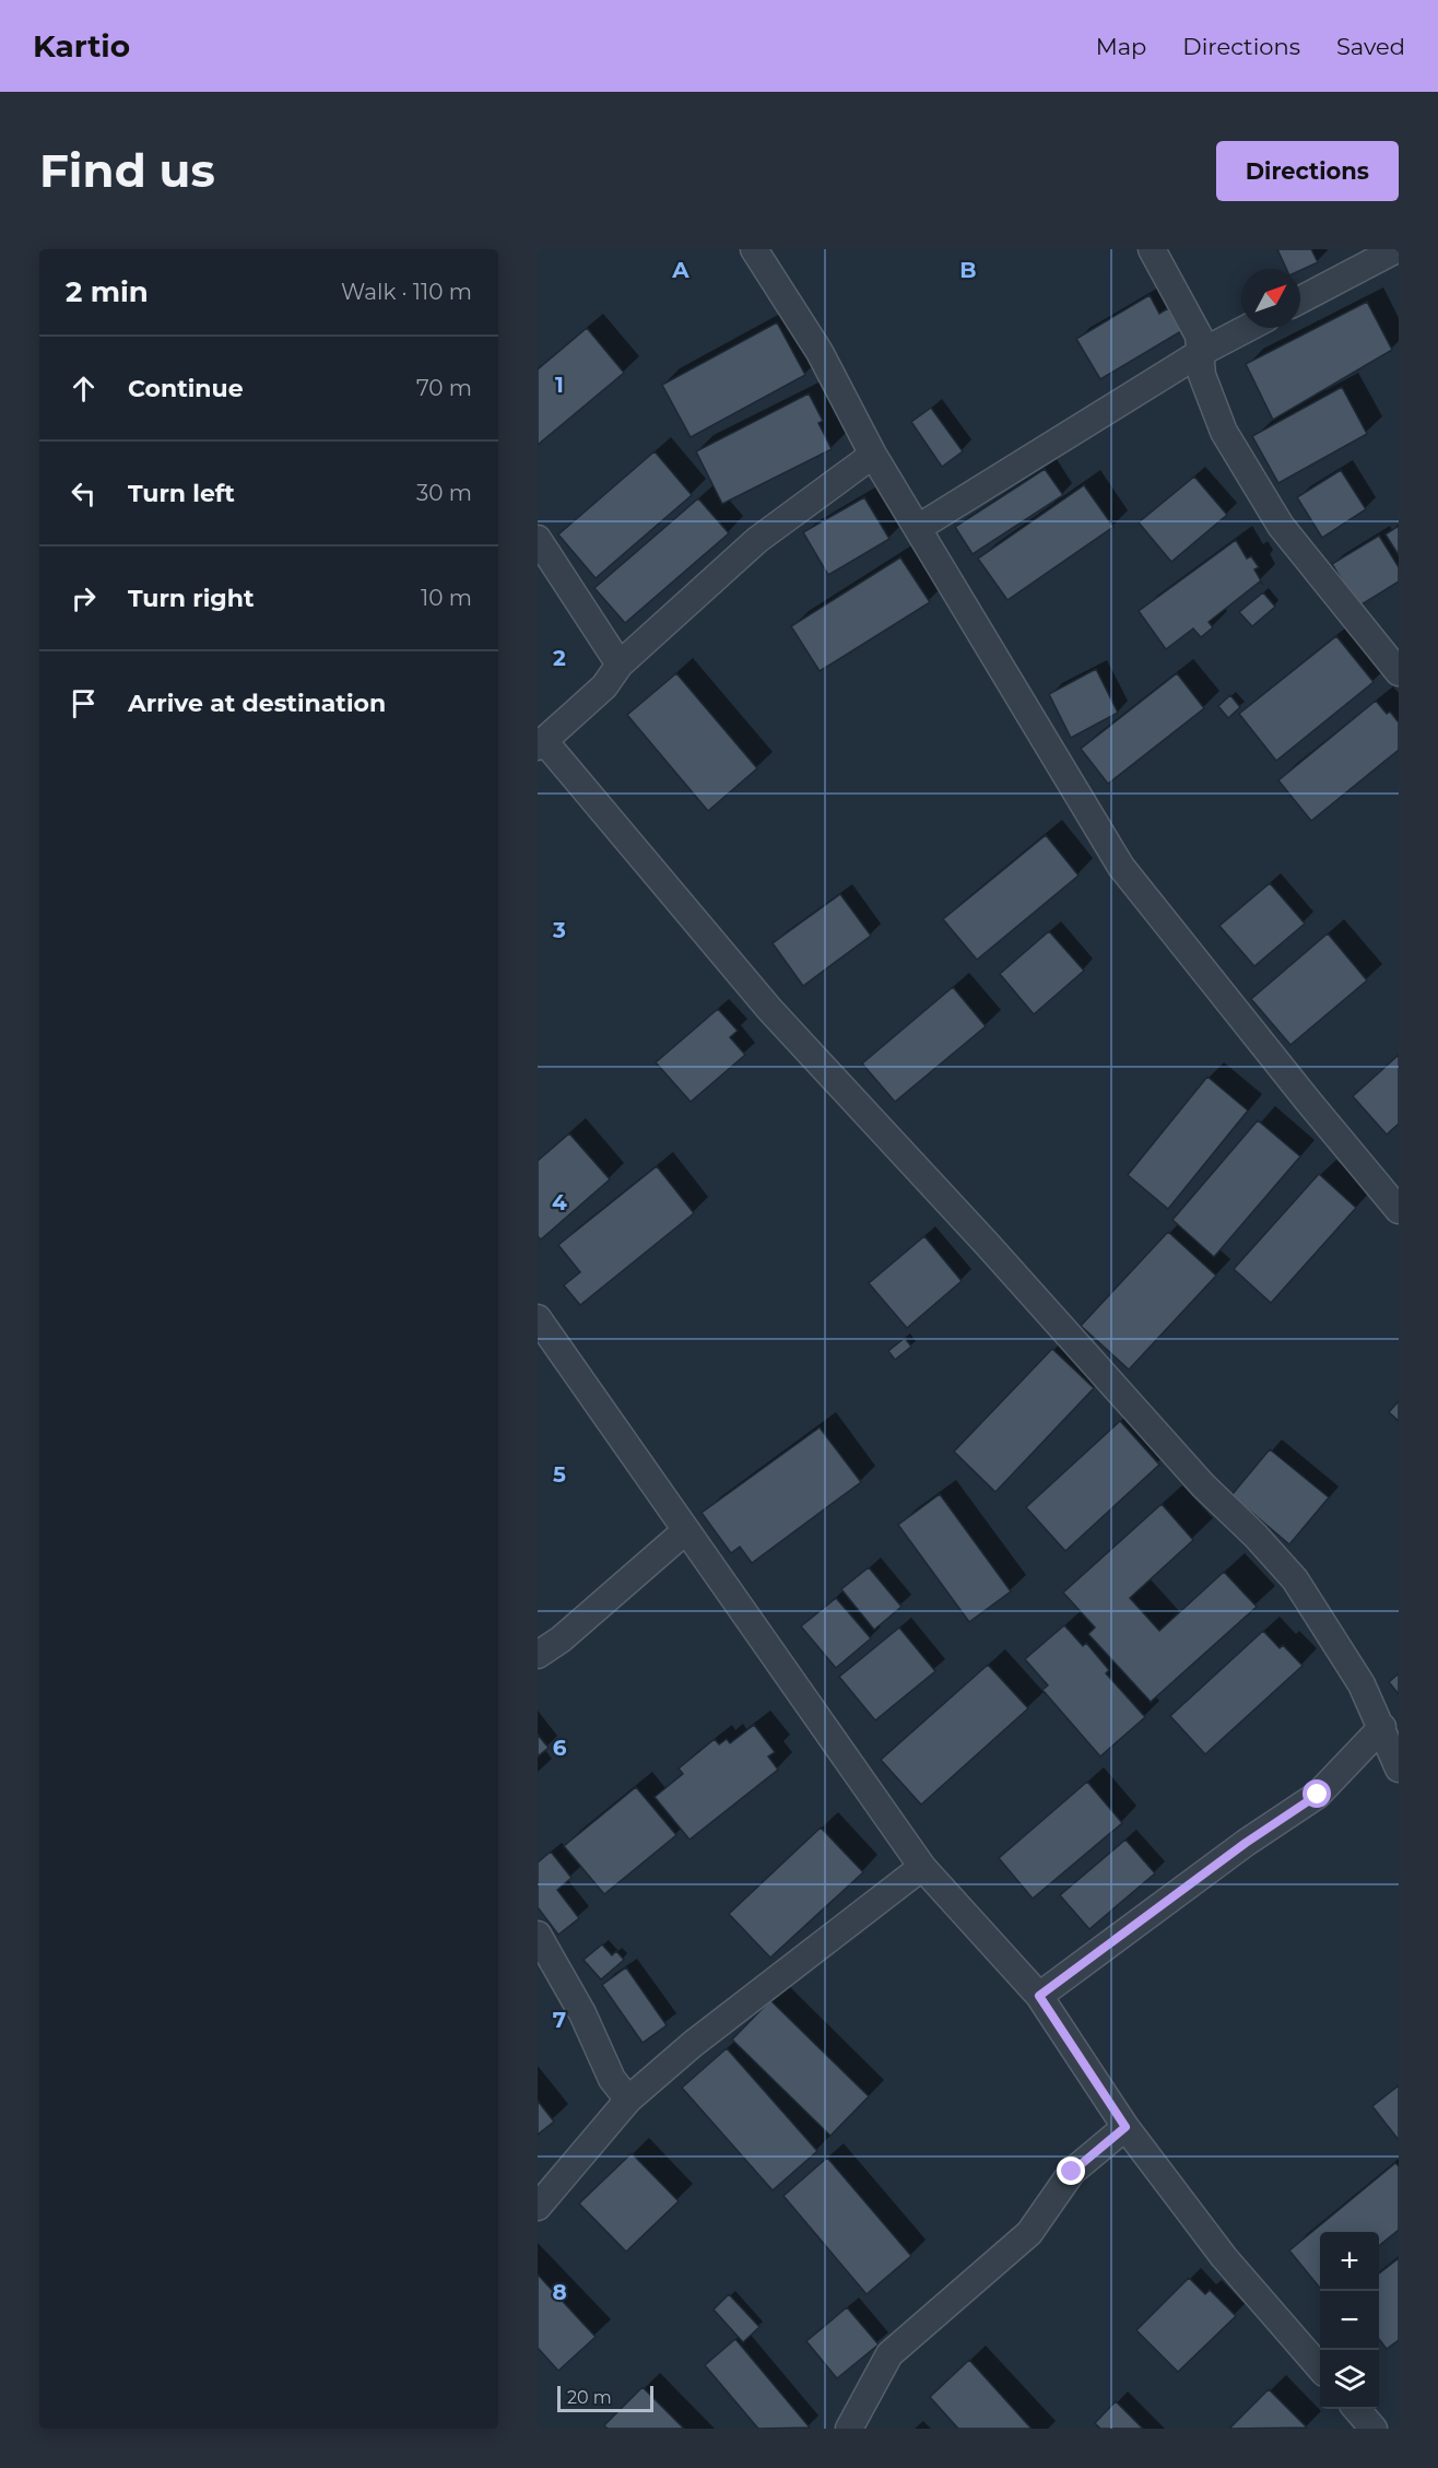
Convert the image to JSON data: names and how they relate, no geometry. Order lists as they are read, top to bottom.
{
  "scale_bar": "20 m",
  "north": "top right",
  "page": {
    "header": "Kartio",
    "nav": ["Map", "Directions", "Saved"],
    "buttons": "Directions",
    "title": "Find us",
    "heading": ["2 min", "Walk · 110 m"],
    "list": [
      ["Continue", "70 m"],
      ["Turn left", "30 m"],
      ["Turn right", "10 m"],
      "Arrive at destination"
    ],
    "map_buttons": ["+", "−"],
    "scale": "20 m"
  },
  "grid": {
    "columns": ["A", "B"],
    "rows": [
      "1",
      "2",
      "3",
      "4",
      "5",
      "6",
      "7",
      "8"
    ]
  }
}
